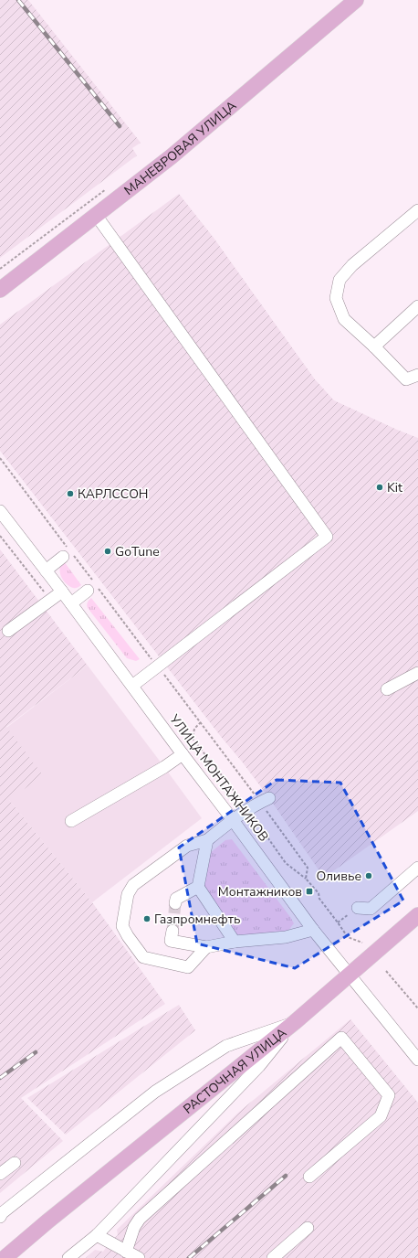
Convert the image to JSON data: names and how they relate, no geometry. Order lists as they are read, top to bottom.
{
  "streets": {
    "main road": ["МАНЕВРОВАЯ УЛИЦА", "РАСТОЧНАЯ УЛИЦА"],
    "street": ["УЛИЦА МОНТАЖНИКОВ"]
  },
  "crossings": [
    ["УЛИЦА МОНТАЖНИКОВ", "РАСТОЧНАЯ УЛИЦА"]
  ],
  "places": {
    "other": [
      "Kit",
      "КАРЛССОН",
      "GoTune",
      "Оливье",
      "Газпромнефть"
    ],
    "transit": ["Монтажников"]
  }
}
